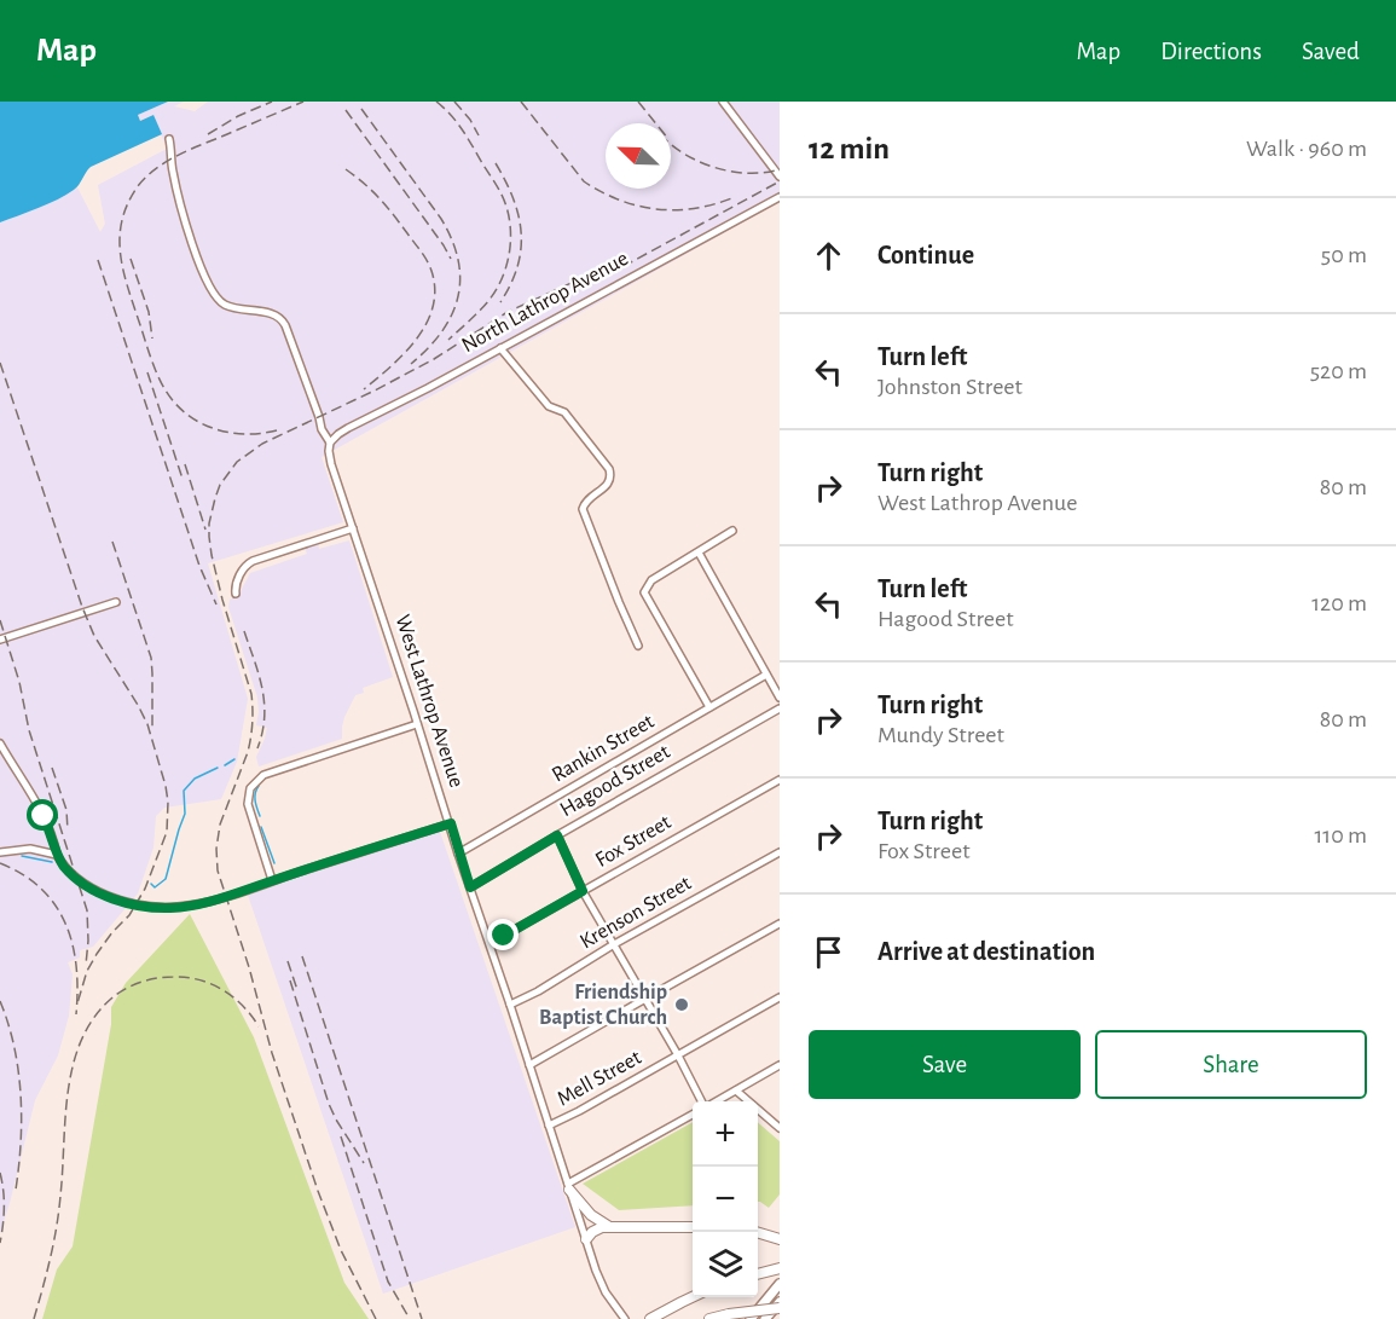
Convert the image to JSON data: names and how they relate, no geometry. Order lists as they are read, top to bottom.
{
  "streets": {
    "street": [
      "North Lathrop Avenue",
      "West Lathrop Avenue",
      "Rankin Street",
      "Hagood Street",
      "Fox Street",
      "Krenson Street",
      "Mell Street"
    ]
  },
  "crossings": [
    ["North Lathrop Avenue", "West Lathrop Avenue"],
    ["West Lathrop Avenue", "Rankin Street"],
    ["West Lathrop Avenue", "Hagood Street"],
    ["West Lathrop Avenue", "Krenson Street"],
    ["West Lathrop Avenue", "Mell Street"]
  ],
  "places": ["Friendship Baptist Church"],
  "north": "top left",
  "page": {
    "header": "Map",
    "nav": ["Map", "Directions", "Saved"],
    "heading": ["12 min", "Walk · 960 m"],
    "list": [
      ["Continue", "50 m"],
      ["Turn left", "Johnston Street", "520 m"],
      ["Turn right", "West Lathrop Avenue", "80 m"],
      ["Turn left", "Hagood Street", "120 m"],
      ["Turn right", "Mundy Street", "80 m"],
      ["Turn right", "Fox Street", "110 m"],
      "Arrive at destination"
    ],
    "buttons": ["Save", "Share"],
    "map_buttons": ["+", "−"]
  }
}
